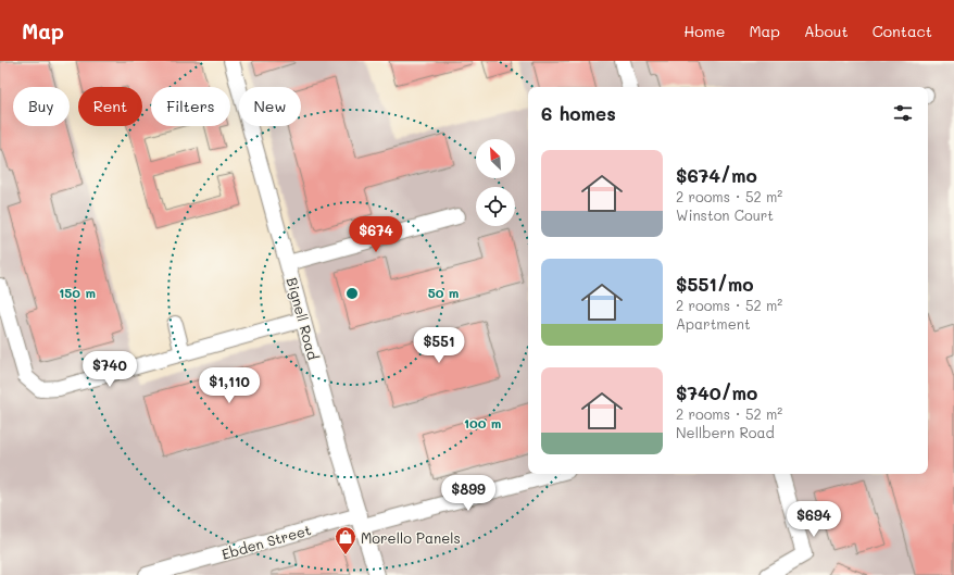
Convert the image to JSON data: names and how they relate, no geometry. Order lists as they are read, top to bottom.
{
  "streets": {
    "street": ["Bignell Road", "Ebden Street"]
  },
  "crossings": [
    ["Bignell Road", "Ebden Street"]
  ],
  "places": {
    "shop": ["Morello Panels"]
  },
  "north": "top left",
  "page": {
    "header": "Map",
    "nav": [
      "Home",
      "Map",
      "About",
      "Contact"
    ],
    "chip": [
      "Buy",
      "Rent",
      "Filters",
      "New"
    ],
    "heading": "6 homes",
    "list": [
      {
        "name": "$674/mo",
        "note": "2 rooms · 52 m² · Winston Court"
      },
      {
        "name": "$551/mo",
        "note": "2 rooms · 52 m² · Apartment"
      },
      {
        "name": "$740/mo",
        "note": "2 rooms · 52 m² · Nellbern Road"
      }
    ],
    "price": [
      "$674",
      "$551",
      "$740",
      "$1,110",
      "$899",
      "$694"
    ]
  },
  "rings": ["50 m", "150 m", "100 m"]
}
